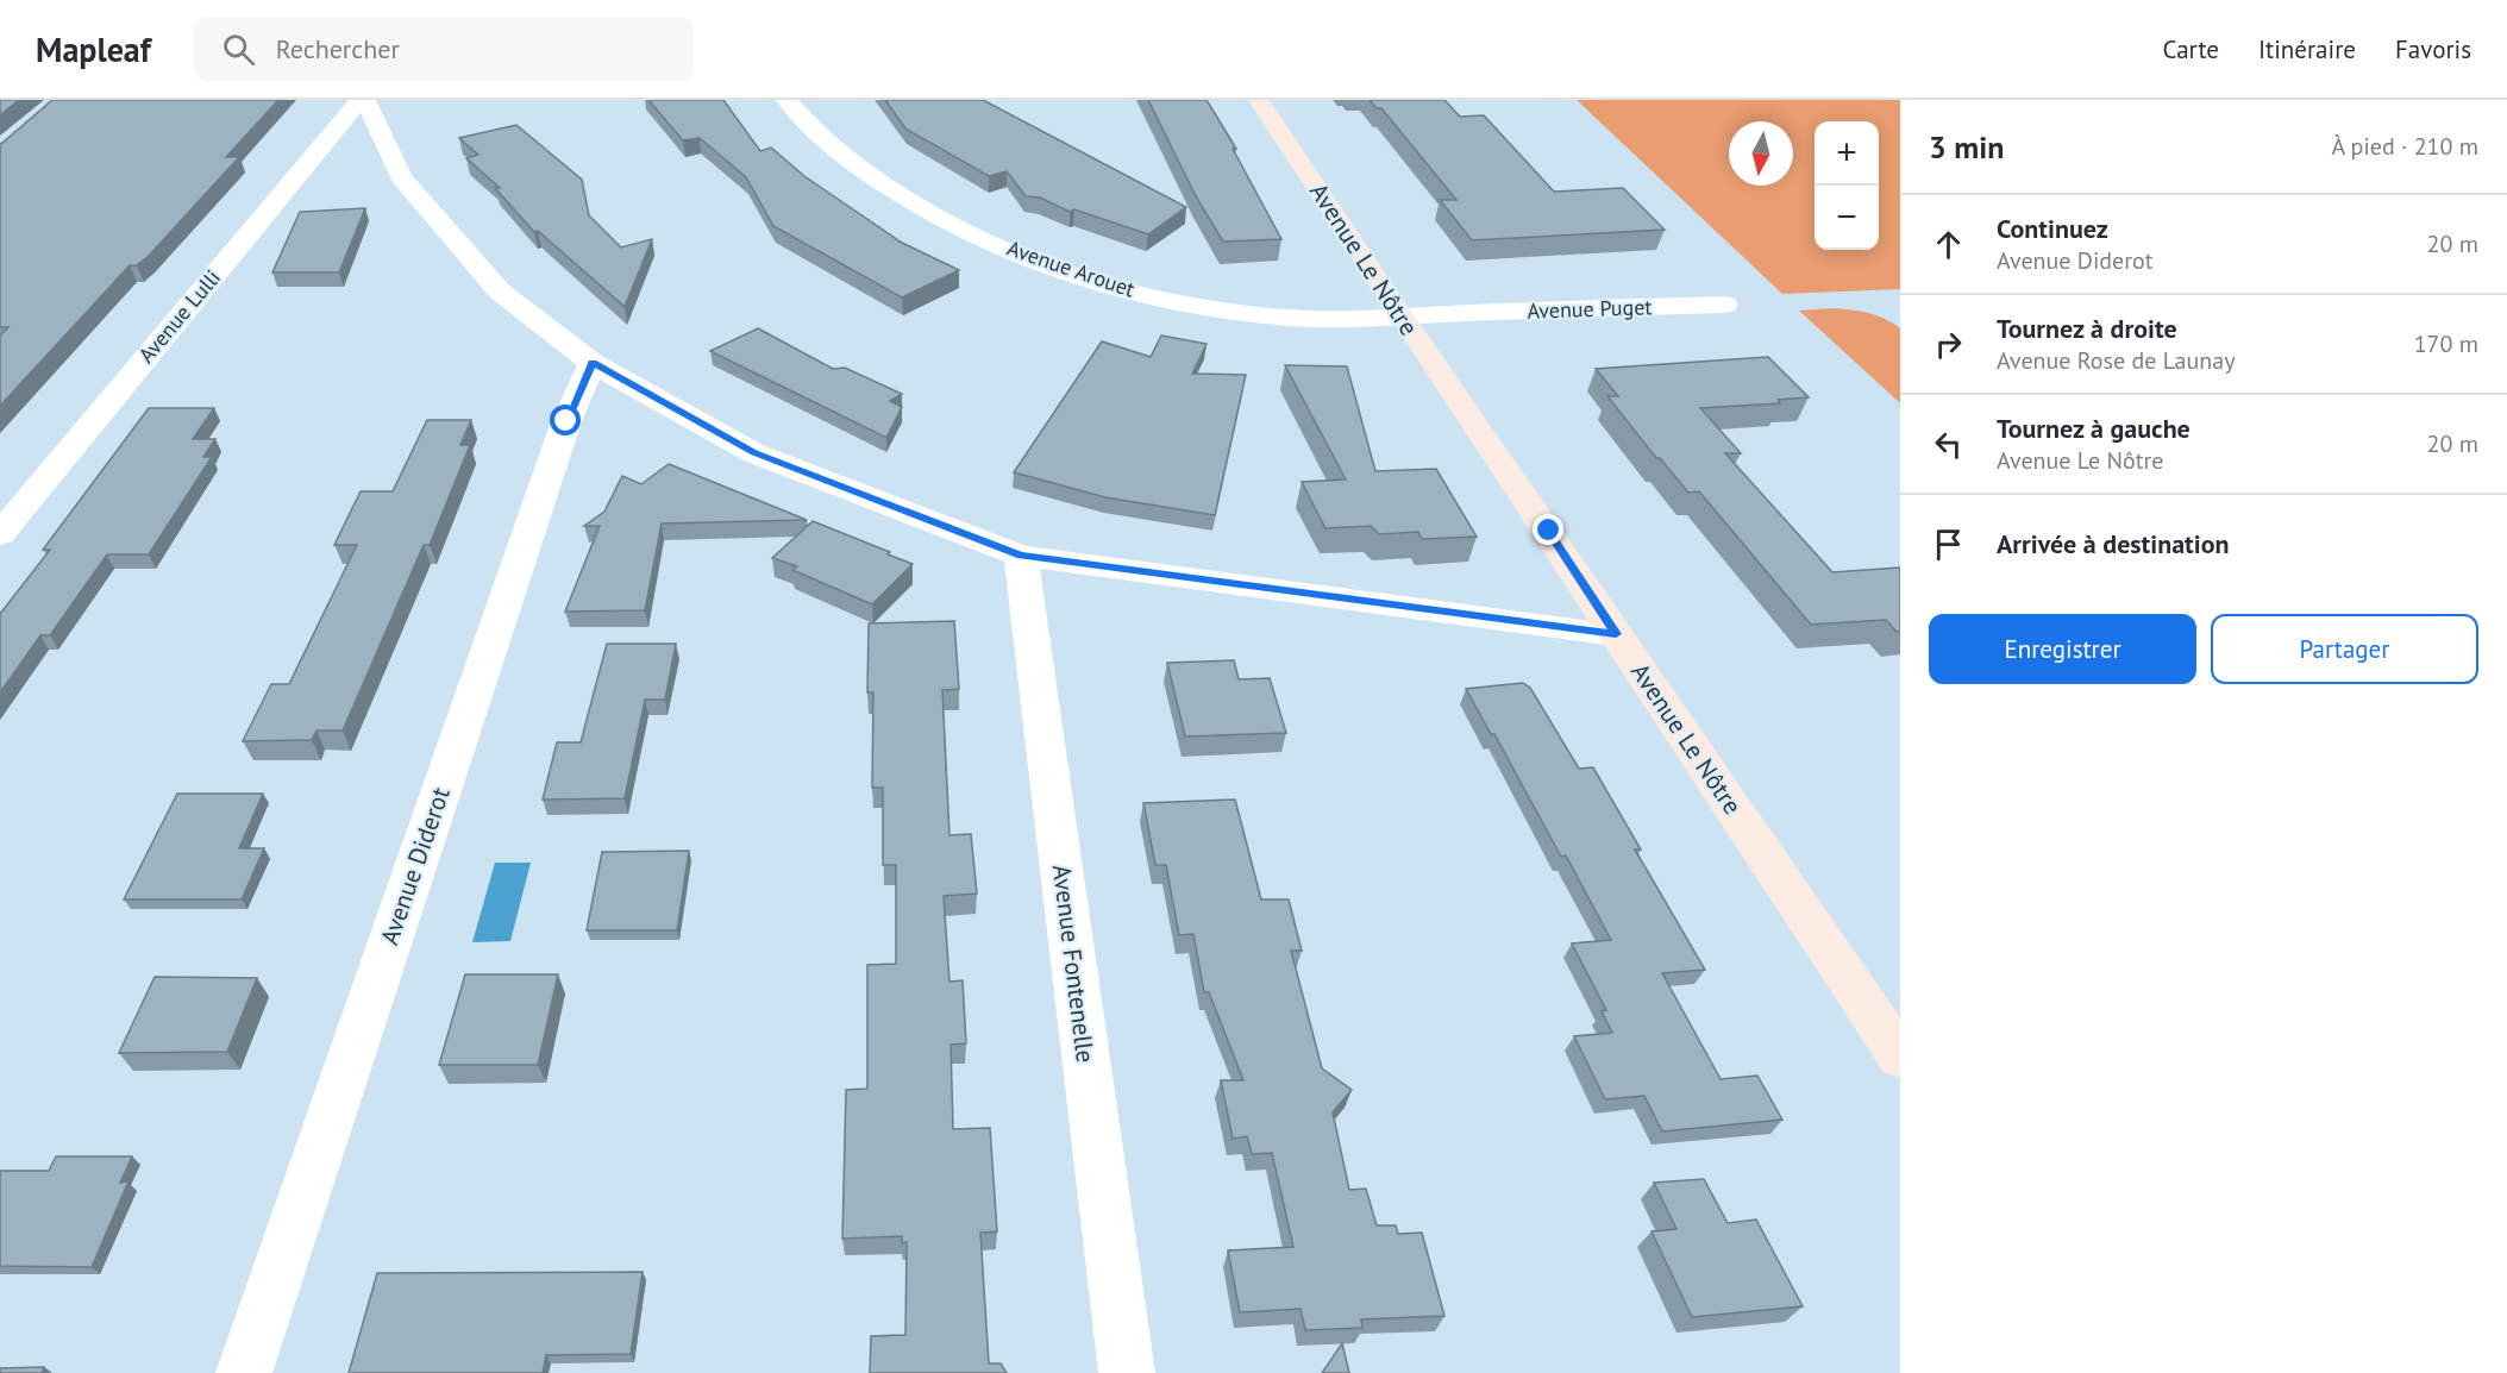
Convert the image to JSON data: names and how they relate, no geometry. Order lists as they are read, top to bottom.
{
  "streets": {
    "main road": ["Avenue Le Nôtre"],
    "street": [
      "Avenue Arouet",
      "Avenue Puget",
      "Avenue Lulli",
      "Avenue Diderot",
      "Avenue Fontenelle"
    ]
  },
  "crossings": [
    ["Avenue Le Nôtre", "Avenue Arouet"],
    ["Avenue Arouet", "Avenue Puget"]
  ],
  "north": "bottom",
  "page": {
    "header": "Mapleaf",
    "search": "Rechercher",
    "nav": ["Carte", "Itinéraire", "Favoris"],
    "heading": ["3 min", "À pied · 210 m"],
    "map_buttons": ["+", "−"],
    "list": [
      ["Continuez", "Avenue Diderot", "20 m"],
      ["Tournez à droite", "Avenue Rose de Launay", "170 m"],
      ["Tournez à gauche", "Avenue Le Nôtre", "20 m"],
      "Arrivée à destination"
    ],
    "buttons": ["Enregistrer", "Partager"]
  }
}
